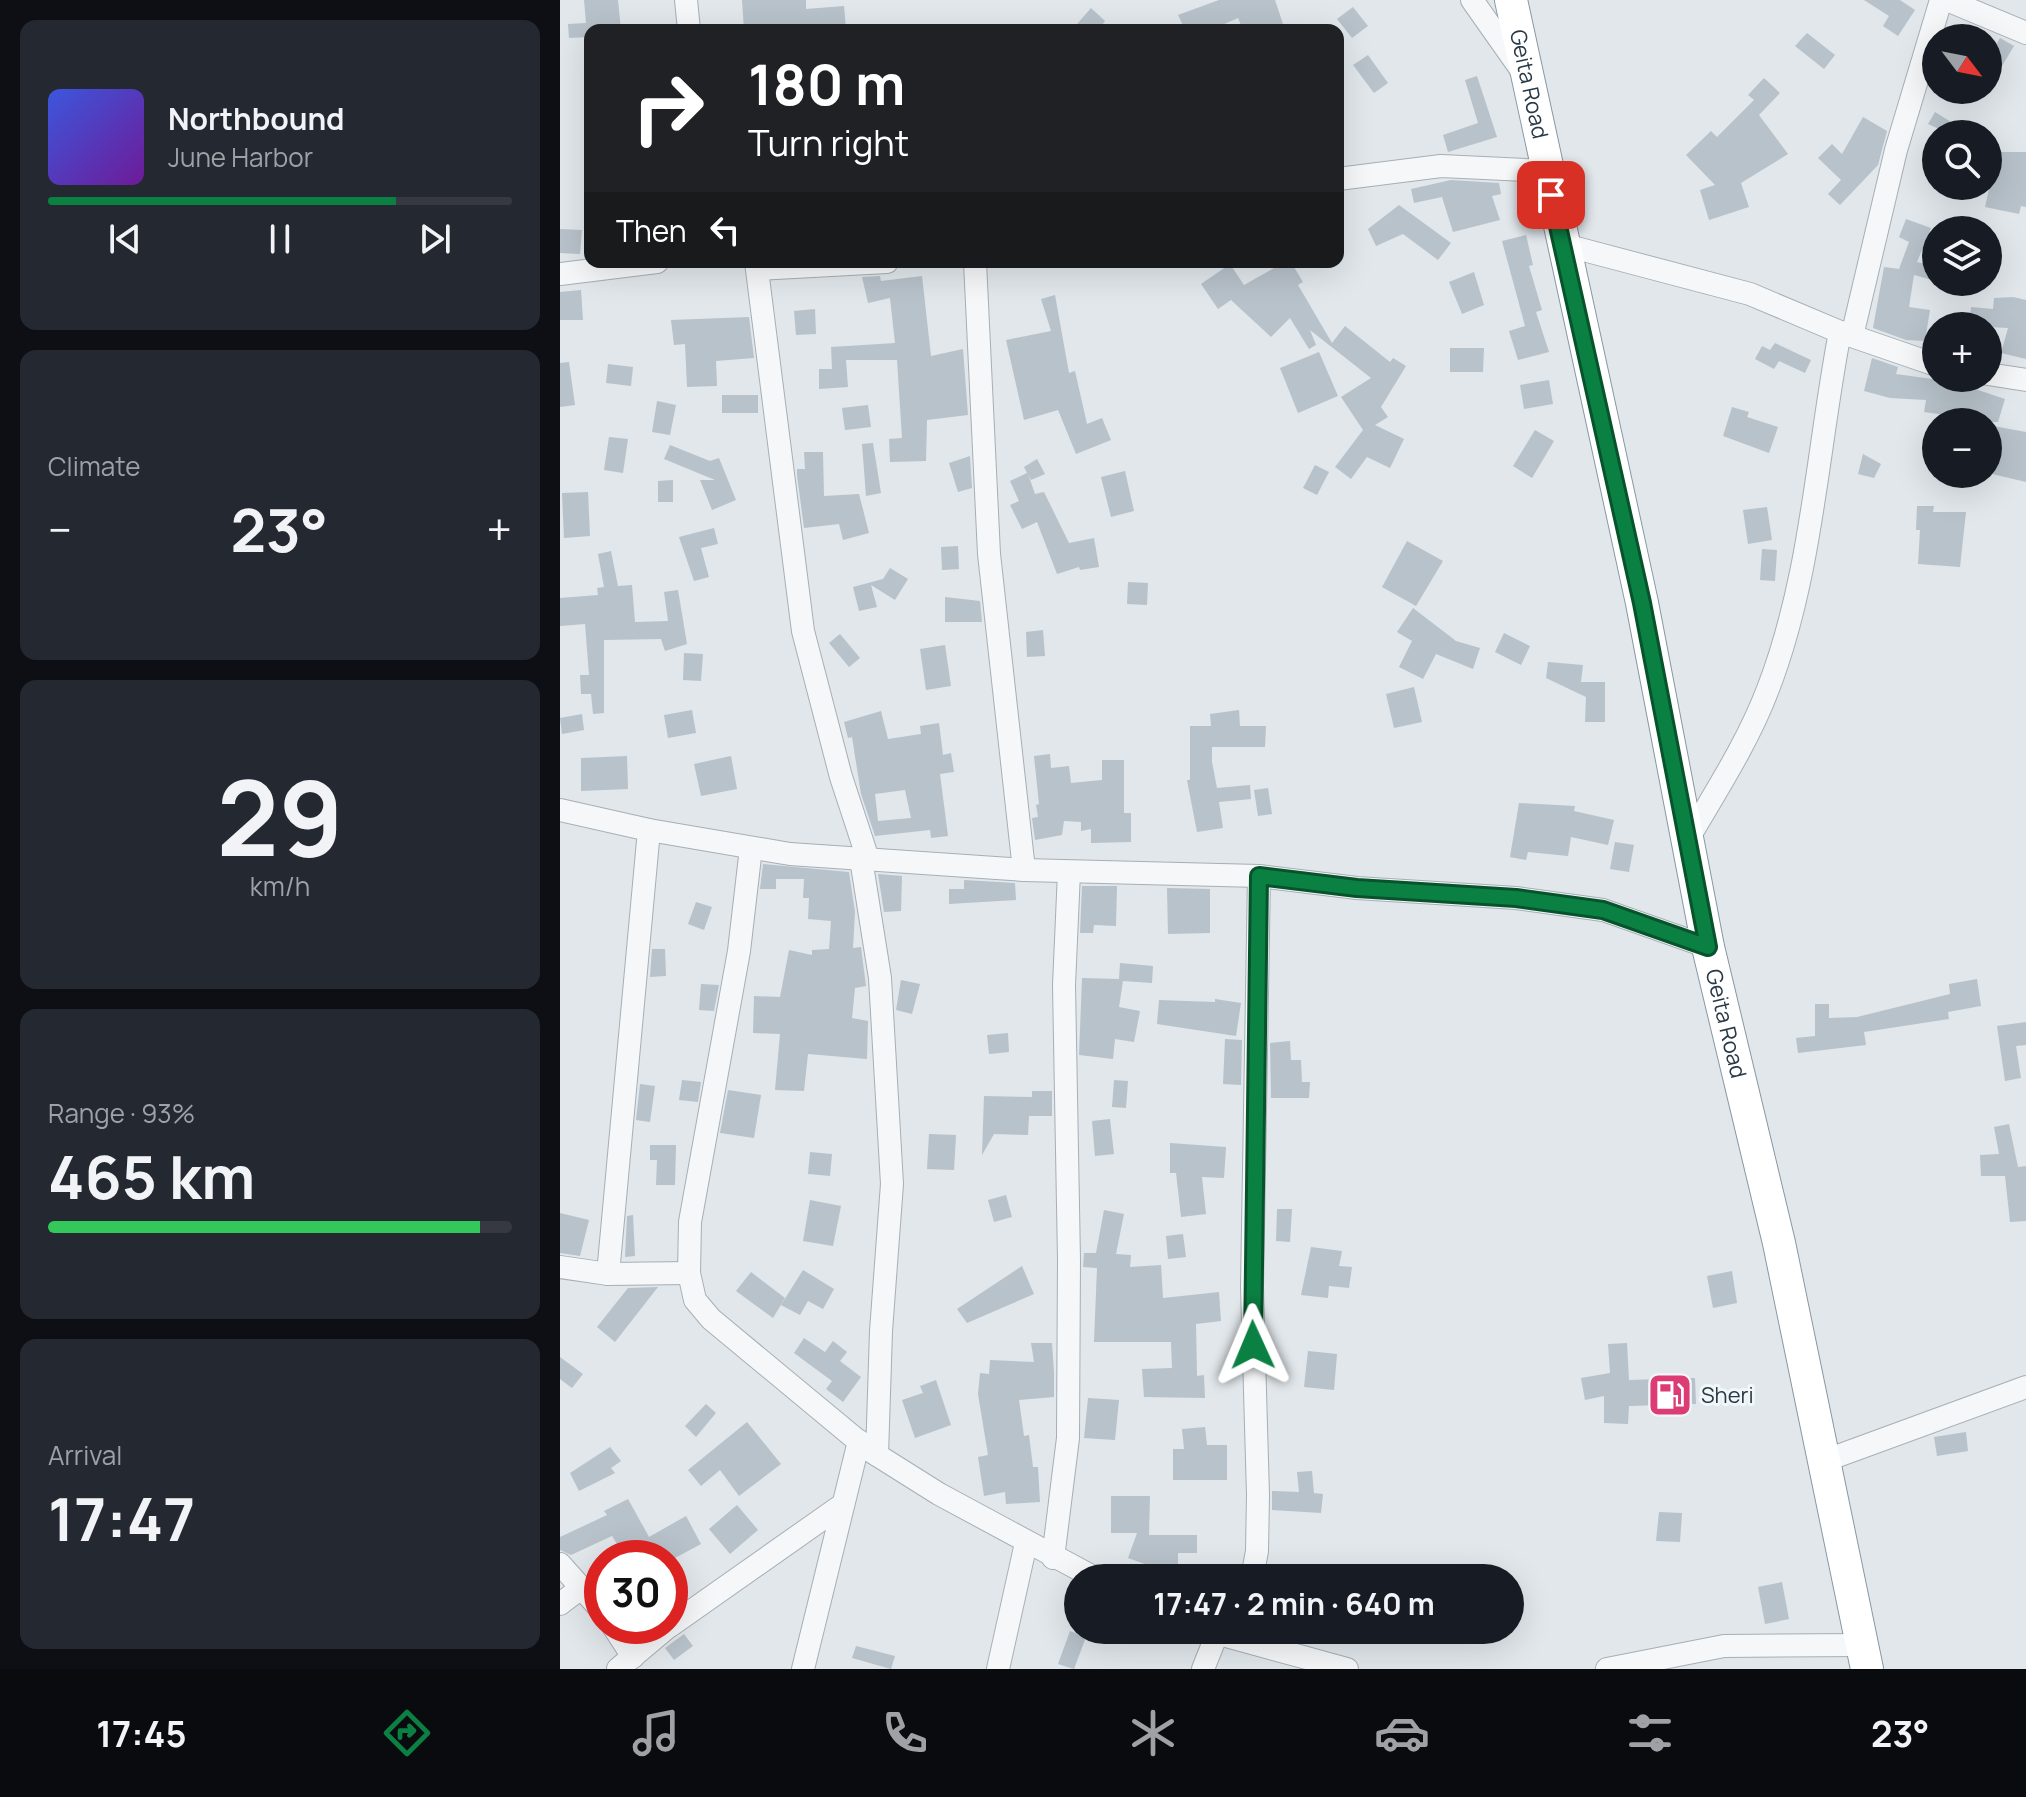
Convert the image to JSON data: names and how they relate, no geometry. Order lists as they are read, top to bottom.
{
  "streets": {
    "highway": ["Geita Road"]
  },
  "places": {
    "fuel station": ["Sheri"]
  },
  "north": "bottom right",
  "page": {
    "map_buttons": ["+", "−"],
    "turn": ["180 m", "Turn right"],
    "song": ["Northbound", "June Harbor"],
    "then": "Then",
    "tile": [
      "Climate",
      ["29", "km/h"],
      ["Range · 93%", "465 km"],
      ["Arrival", "17:47"]
    ],
    "heat": ["−", "23°", "+"],
    "limit": "30",
    "trip": "17:47 · 2 min · 640 m",
    "tabs": ["17:45", "23°"]
  }
}
